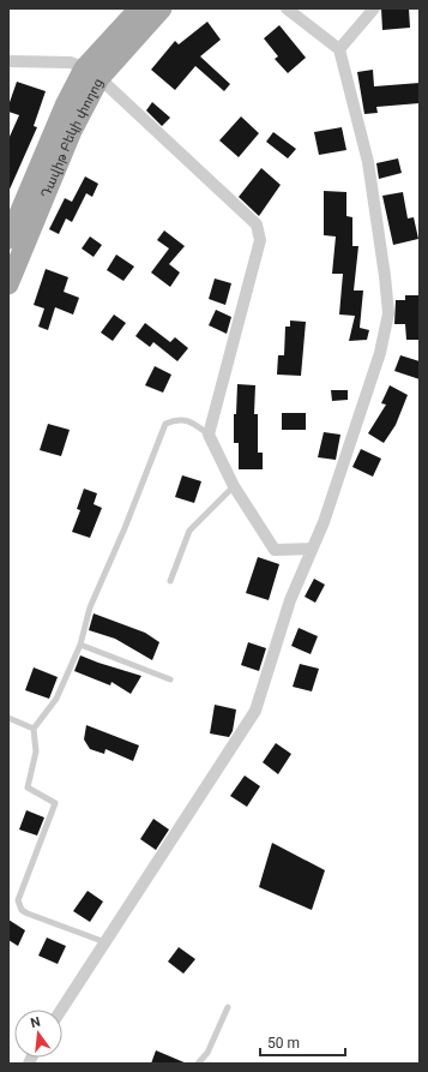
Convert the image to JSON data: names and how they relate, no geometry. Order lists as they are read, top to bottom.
{
  "streets": {
    "main road": ["Դավիթ Բեկի փողոց"]
  },
  "scale_bar": "50 m",
  "north": "top"
}
